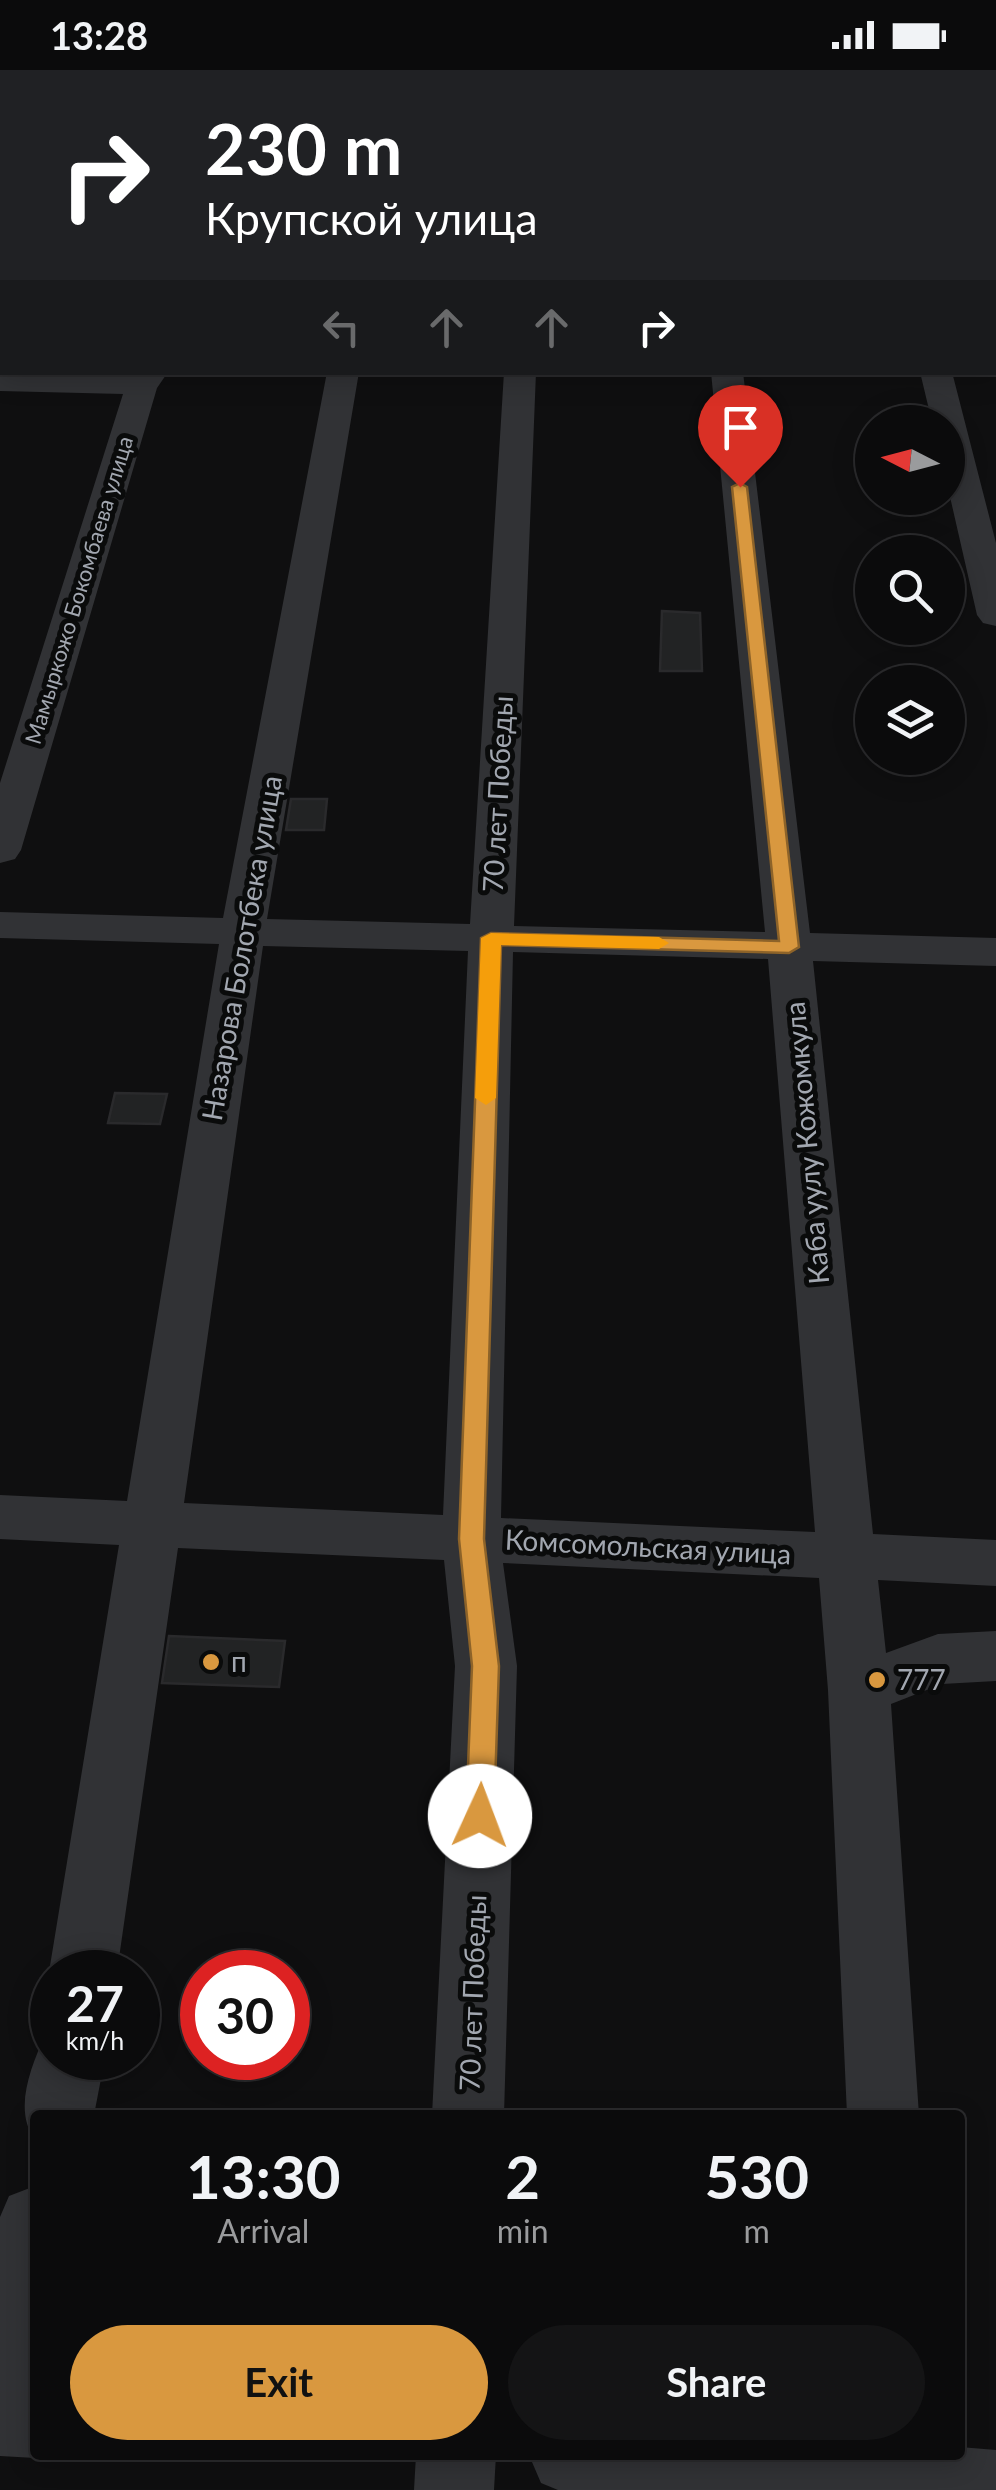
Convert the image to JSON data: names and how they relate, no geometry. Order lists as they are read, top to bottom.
{
  "streets": {
    "street": [
      "Мамыркожо Бокомбаева улица",
      "70 лет Победы",
      "Назарова Болотбека улица",
      "Каба уулу Кожомкула",
      "Комсомольская улица"
    ]
  },
  "crossings": [
    ["70 лет Победы", "Комсомольская улица"],
    ["Назарова Болотбека улица", "Комсомольская улица"],
    ["Каба уулу Кожомкула", "Комсомольская улица"]
  ],
  "places": ["п", "777"],
  "north": "left",
  "page": {
    "status": "13:28",
    "turn": ["230 m", "Крупской улица"],
    "speed": "27 km/h",
    "limit": "30",
    "eta": [
      "13:30",
      "Arrival",
      "2",
      "min",
      "530",
      "m"
    ],
    "buttons": ["Exit", "Share"]
  }
}
